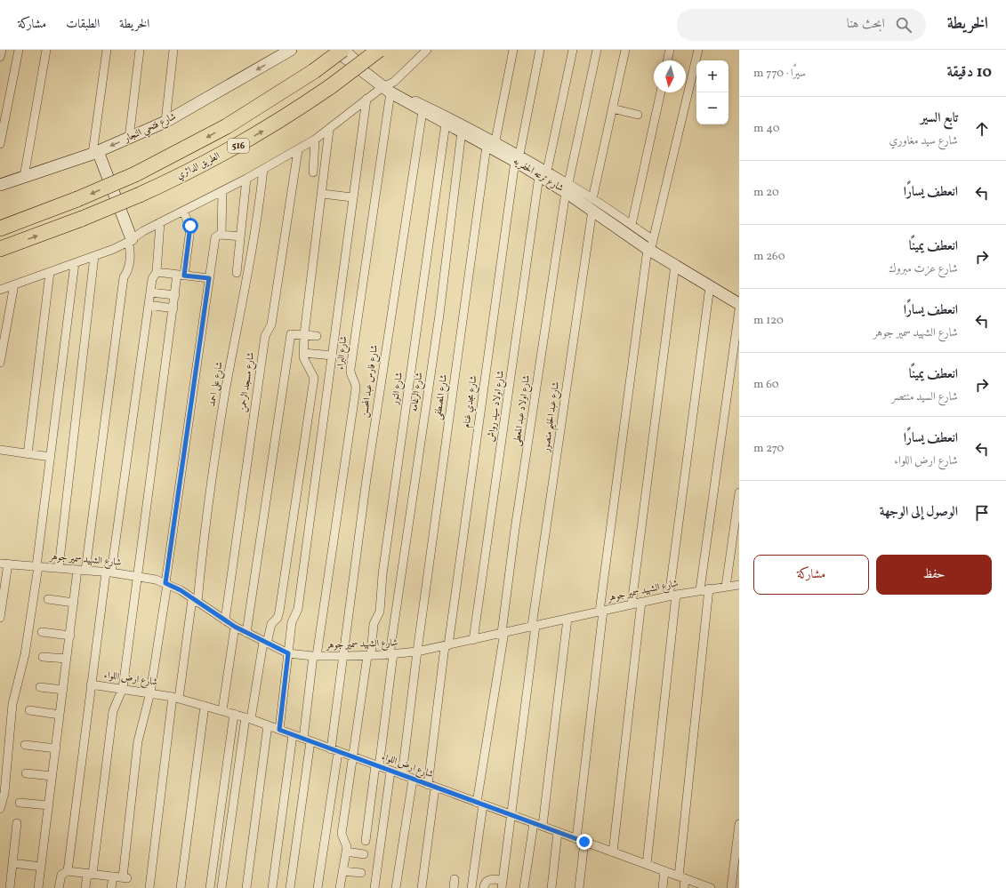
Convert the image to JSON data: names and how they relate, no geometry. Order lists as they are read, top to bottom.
{
  "streets": {
    "highway": ["516", "الطريق الدائري"],
    "street": [
      "شارع فتحي النجار",
      "شارع ترعه الحفريه",
      "شارع البراء",
      "شارع فارس عبد المحسن",
      "شارع مسجد الرحمن",
      "شارع على احمد",
      "شارع النور",
      "شارع الرغامه",
      "شارع المصطفى",
      "شارع مجدي غنام",
      "شارع اولاد سيد رواش",
      "شارع اولاد عبد المعطى",
      "شارع عبد الحليم منصور",
      "شارع الشهيد سمير جوهر",
      "شارع ارض اللواء"
    ]
  },
  "crossings": [
    ["شارع ترعه الحفريه", "شارع البراء"],
    ["شارع ترعه الحفريه", "شارع فارس عبد المحسن"],
    ["شارع ترعه الحفريه", "شارع النور"],
    ["شارع ترعه الحفريه", "شارع الرغامه"],
    ["شارع ترعه الحفريه", "شارع المصطفى"],
    ["شارع ترعه الحفريه", "شارع مجدي غنام"],
    ["شارع ترعه الحفريه", "شارع اولاد سيد رواش"],
    ["شارع ترعه الحفريه", "شارع اولاد عبد المعطى"],
    ["شارع ترعه الحفريه", "شارع عبد الحليم منصور"],
    ["شارع البراء", "شارع الشهيد سمير جوهر"],
    ["شارع البراء", "شارع ارض اللواء"],
    ["شارع فارس عبد المحسن", "شارع الشهيد سمير جوهر"],
    ["شارع فارس عبد المحسن", "شارع ارض اللواء"],
    ["شارع مسجد الرحمن", "شارع الشهيد سمير جوهر"],
    ["شارع على احمد", "شارع الشهيد سمير جوهر"],
    ["شارع على احمد", "شارع ارض اللواء"],
    ["شارع النور", "شارع الشهيد سمير جوهر"],
    ["شارع النور", "شارع ارض اللواء"],
    ["شارع الرغامه", "شارع الشهيد سمير جوهر"],
    ["شارع الرغامه", "شارع ارض اللواء"],
    ["شارع المصطفى", "شارع الشهيد سمير جوهر"],
    ["شارع المصطفى", "شارع ارض اللواء"],
    ["شارع مجدي غنام", "شارع الشهيد سمير جوهر"],
    ["شارع مجدي غنام", "شارع ارض اللواء"],
    ["شارع اولاد سيد رواش", "شارع الشهيد سمير جوهر"],
    ["شارع اولاد عبد المعطى", "شارع الشهيد سمير جوهر"],
    ["شارع اولاد عبد المعطى", "شارع ارض اللواء"],
    ["شارع عبد الحليم منصور", "شارع الشهيد سمير جوهر"],
    ["شارع عبد الحليم منصور", "شارع ارض اللواء"]
  ],
  "north": "bottom",
  "page": {
    "header": "الخريطة",
    "search": "ابحث هنا",
    "nav": ["الخريطة", "الطبقات", "مشاركة"],
    "heading": ["10 دقيقة", "سيرًا · 770 m"],
    "map_buttons": ["+", "−"],
    "list": [
      ["تابع السير", "شارع سيد مغاوري", "40 m"],
      ["انعطف يسارًا", "20 m"],
      ["انعطف يمينًا", "شارع عزت مبروك", "260 m"],
      ["انعطف يسارًا", "شارع الشهيد سمير جوهر", "120 m"],
      ["انعطف يمينًا", "شارع السيد منتصر", "60 m"],
      ["انعطف يسارًا", "شارع ارض اللواء", "270 m"],
      "الوصول إلى الوجهة"
    ],
    "buttons": ["حفظ", "مشاركة"]
  }
}
